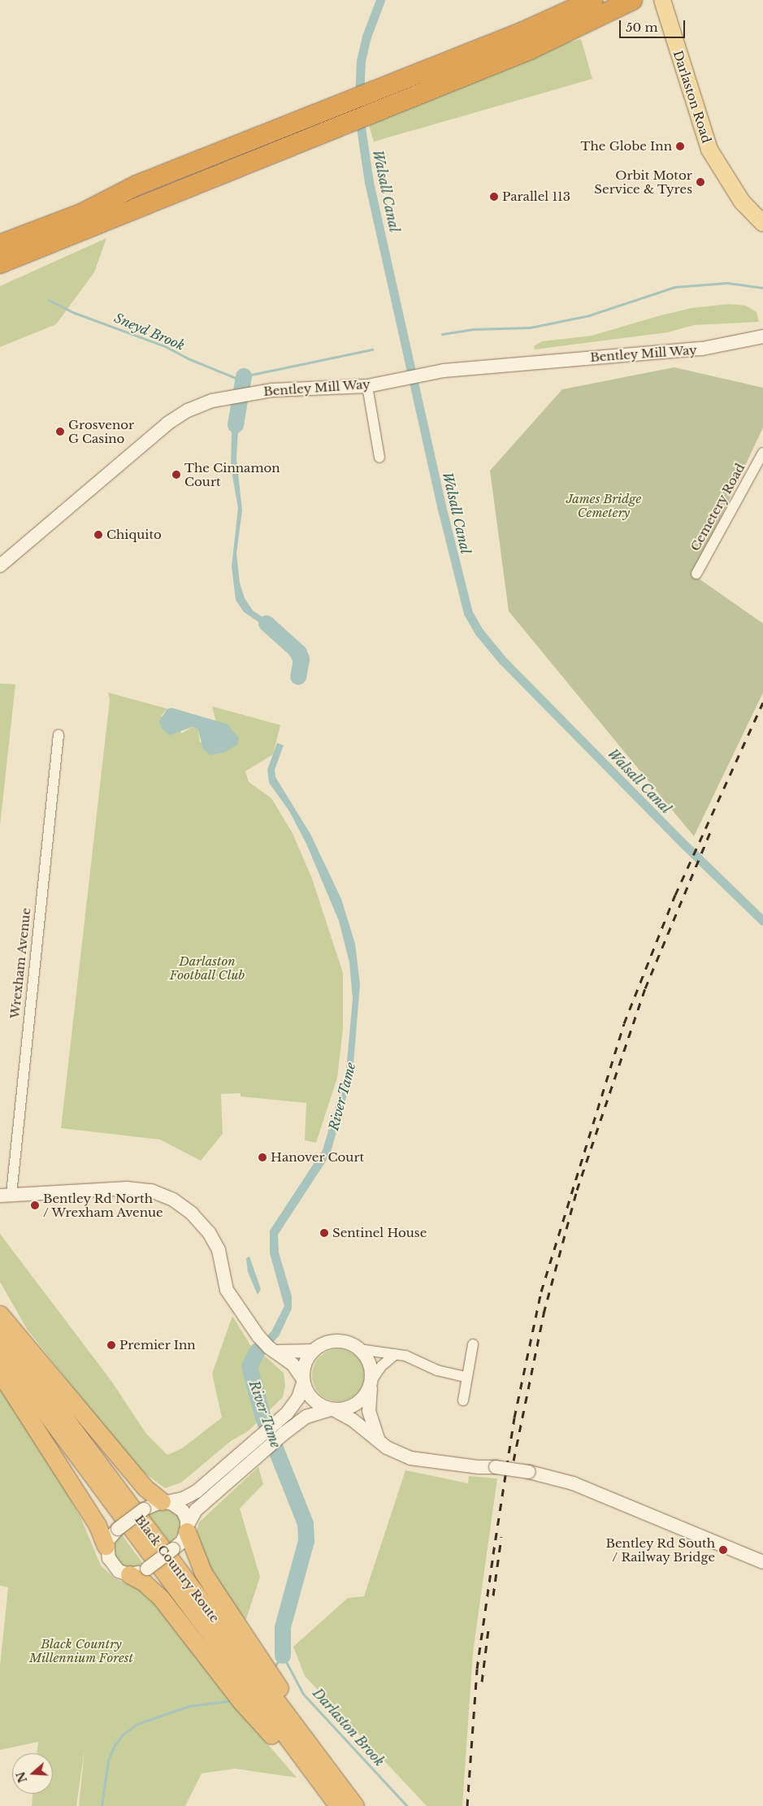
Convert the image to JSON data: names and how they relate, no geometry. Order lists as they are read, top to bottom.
{
  "streets": {
    "highway": ["Black Country Route"],
    "main road": ["Darlaston Road"],
    "street": ["Bentley Mill Way", "Cemetery Road", "Wrexham Avenue"]
  },
  "water": [
    "Walsall Canal",
    "Sneyd Brook",
    "River Tame",
    "Darlaston Brook"
  ],
  "parks": ["James Bridge Cemetery", "Darlaston Football Club", "Black Country Millennium Forest"],
  "places": [
    "The Globe Inn",
    "Orbit Motor Service & Tyres",
    "Parallel 113",
    "Grosvenor G Casino",
    "The Cinnamon Court",
    "Chiquito",
    "Hanover Court",
    "Bentley Rd North / Wrexham Avenue",
    "Sentinel House",
    "Premier Inn",
    "Bentley Rd South / Railway Bridge"
  ],
  "scale_bar": "50 m",
  "north": "left"
}
